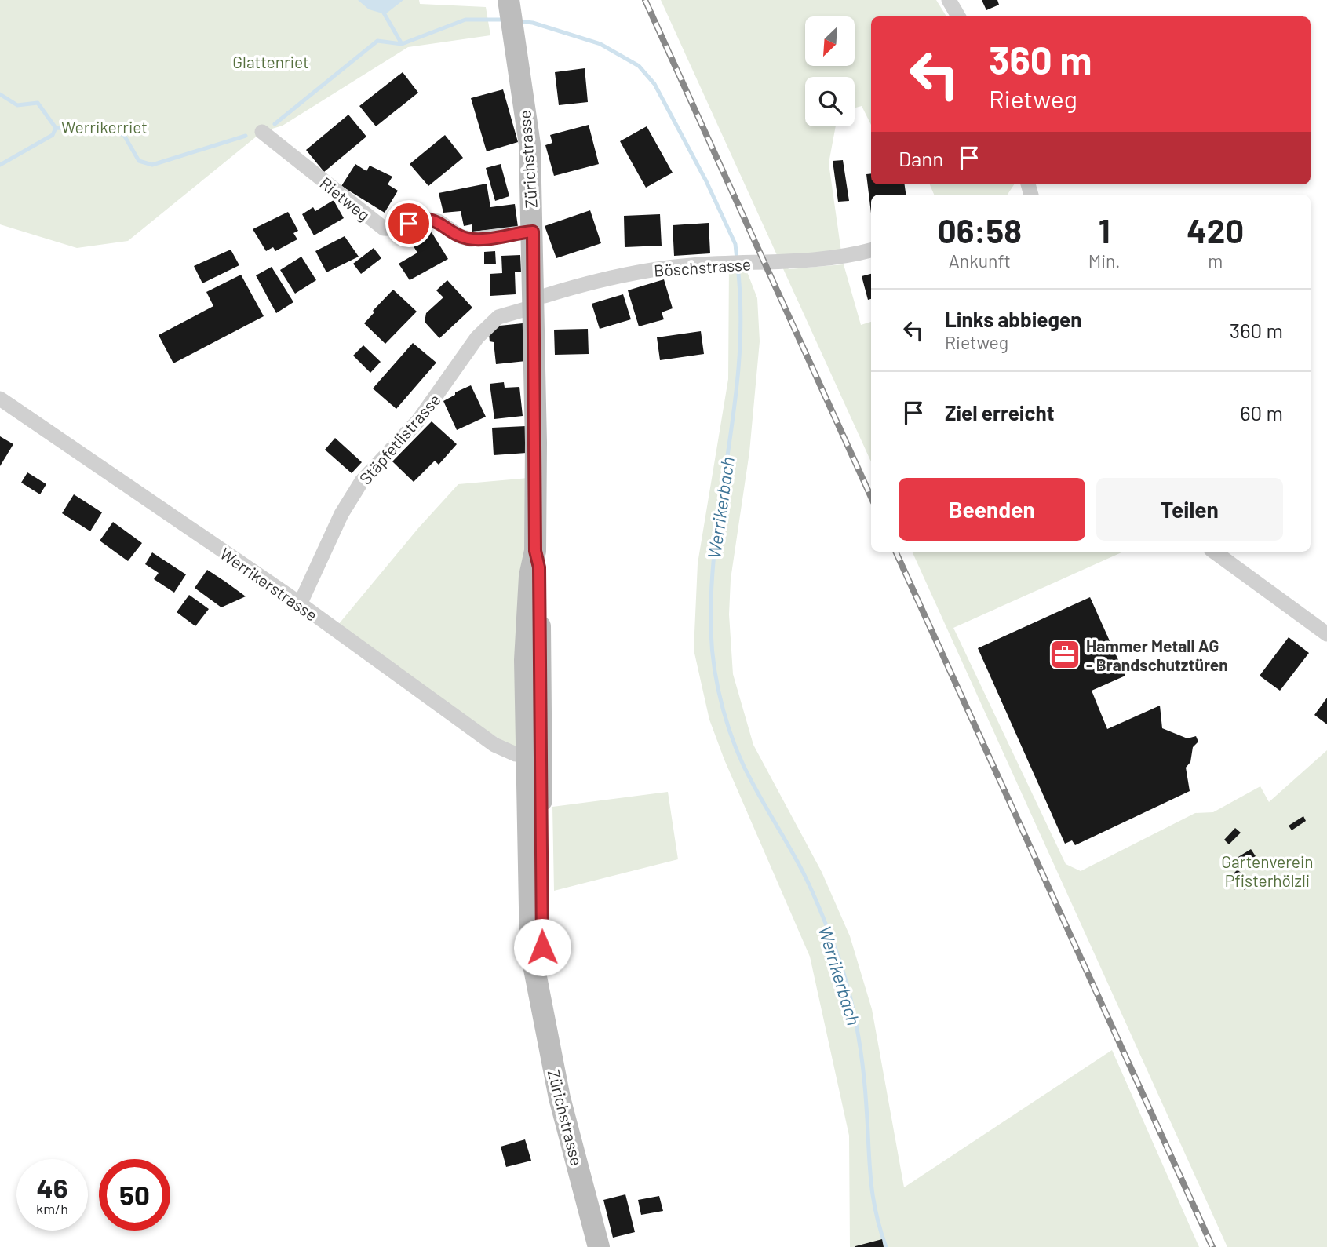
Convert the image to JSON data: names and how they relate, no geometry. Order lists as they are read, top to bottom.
{
  "streets": {
    "main road": ["Zürichstrasse"],
    "street": [
      "Rietweg",
      "Böschstrasse",
      "Stäpfetlistrasse",
      "Werrikerstrasse"
    ]
  },
  "crossings": [
    ["Zürichstrasse", "Rietweg"],
    ["Zürichstrasse", "Böschstrasse"],
    ["Zürichstrasse", "Stäpfetlistrasse"],
    ["Zürichstrasse", "Werrikerstrasse"],
    ["Böschstrasse", "Stäpfetlistrasse"],
    ["Stäpfetlistrasse", "Werrikerstrasse"]
  ],
  "water": ["Werrikerbach"],
  "parks": ["Glattenriet", "Werrikerriet", "Gartenverein Pfisterhölzli"],
  "places": {
    "office": ["Hammer Metall AG - Brandschutztüren"]
  },
  "north": "bottom left",
  "page": {
    "turn": ["360 m", "Rietweg"],
    "then": "Dann",
    "eta": [
      "06:58",
      "Ankunft",
      "1",
      "Min.",
      "420",
      "m"
    ],
    "list": [
      {
        "name": "Links abbiegen",
        "note": "Rietweg",
        "value": "360 m"
      },
      {
        "name": "Ziel erreicht",
        "value": "60 m"
      }
    ],
    "buttons": ["Beenden", "Teilen"],
    "speed": "46 km/h",
    "limit": "50"
  }
}
